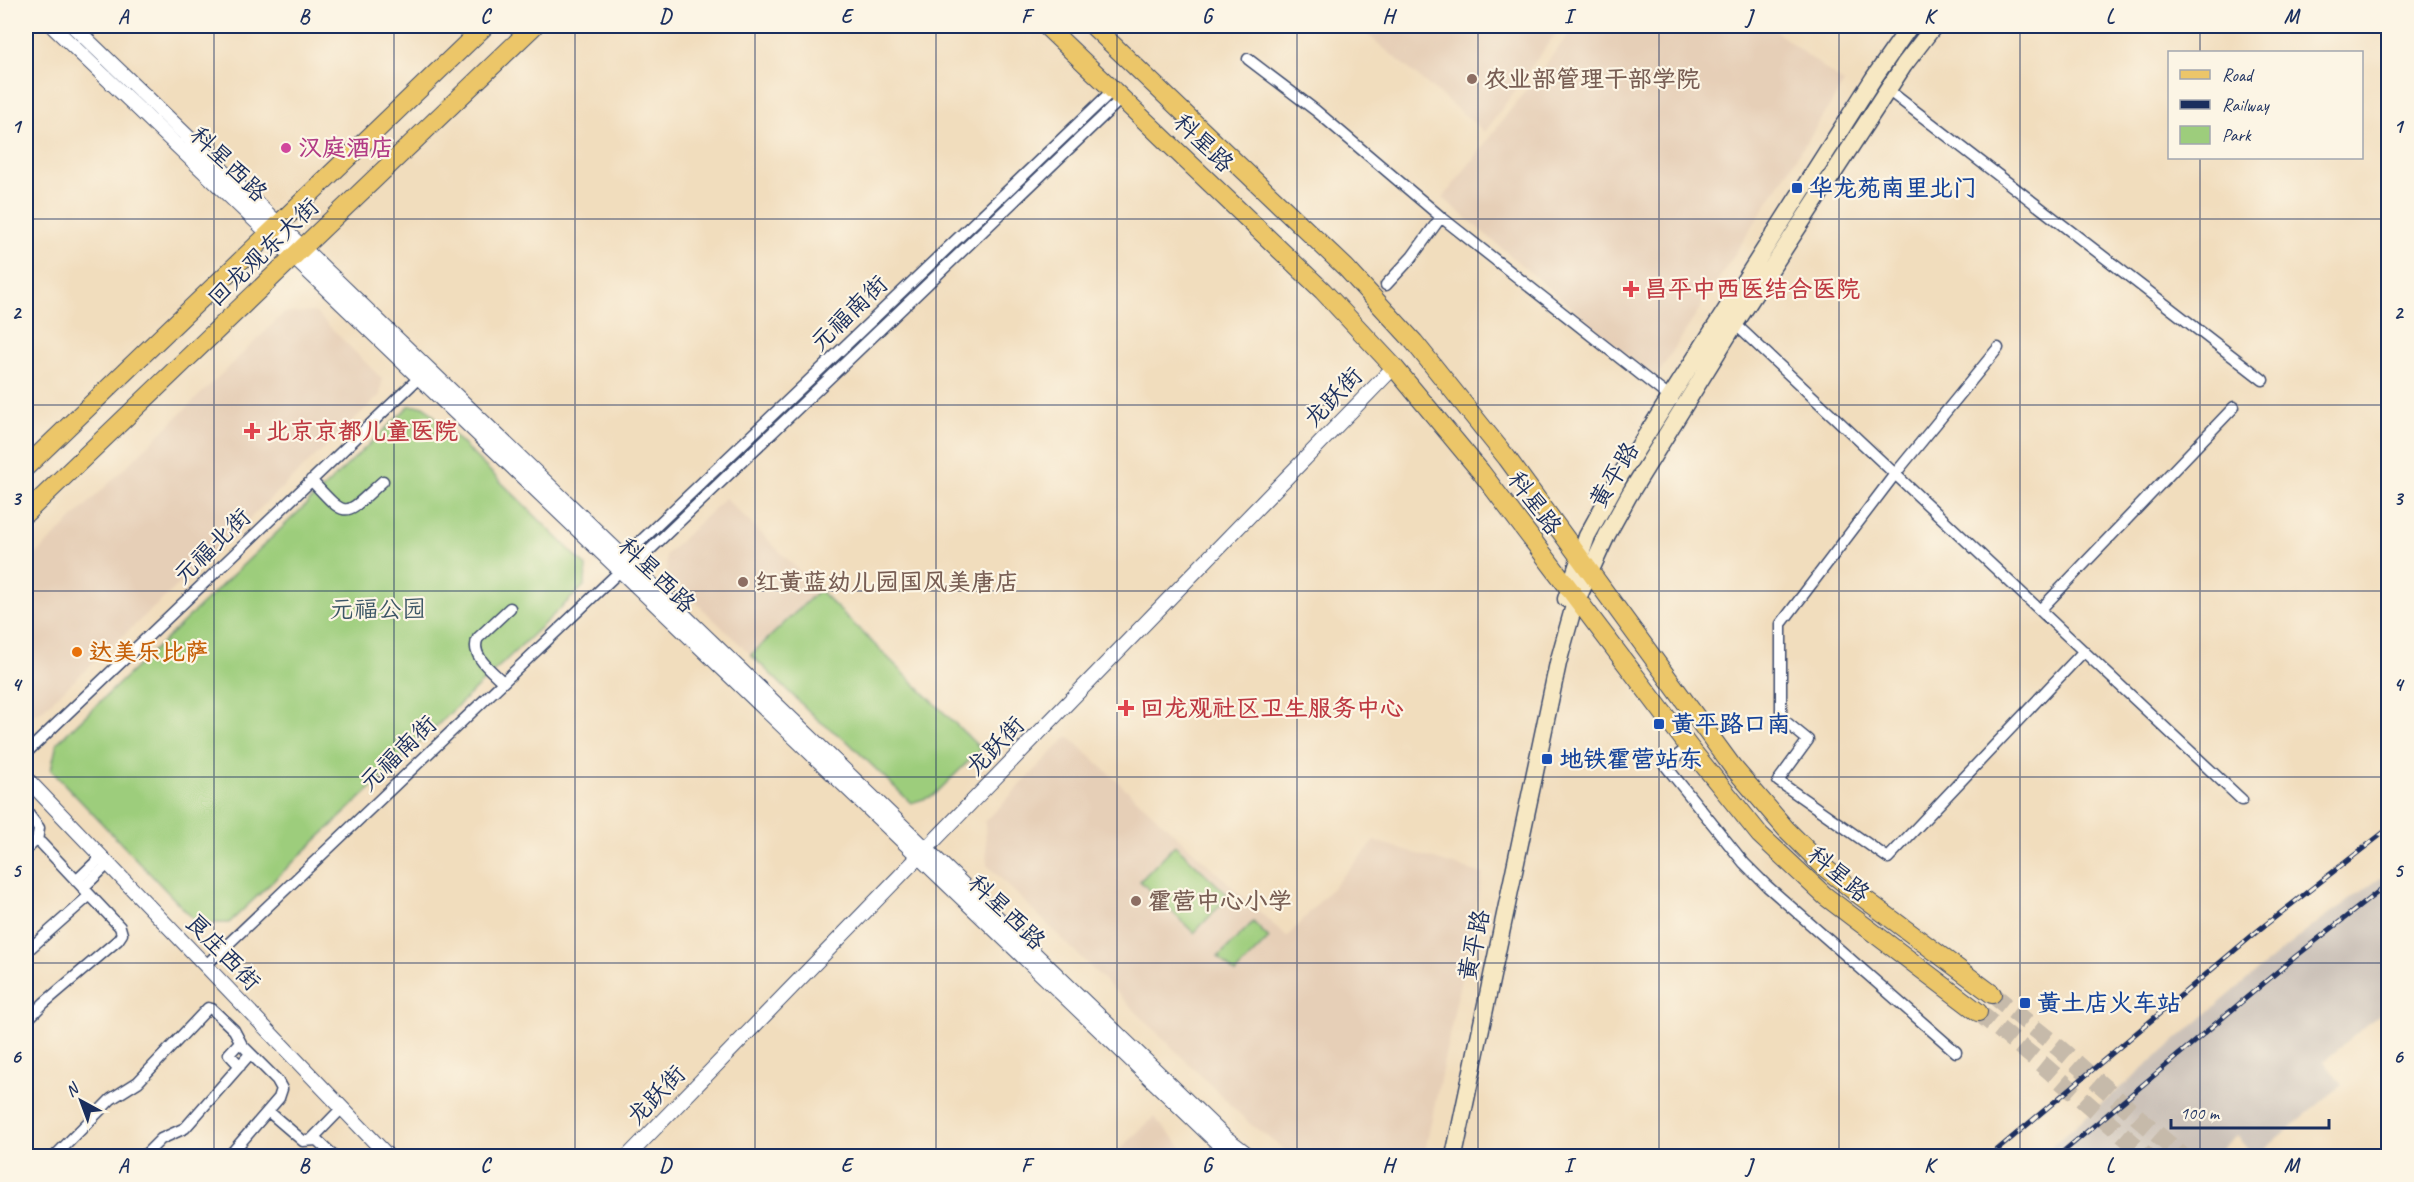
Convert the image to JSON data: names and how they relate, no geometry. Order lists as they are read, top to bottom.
{
  "streets": {
    "main road": ["科星路", "回龙观东大街", "黄平路"],
    "street": [
      "科星西路",
      "元福南街",
      "龙跃街",
      "元福北街",
      "良庄西街"
    ]
  },
  "crossings": [
    ["科星路", "元福南街"],
    ["科星路", "龙跃街"],
    ["科星路", "黄平路"],
    ["科星西路", "回龙观东大街"],
    ["科星西路", "元福南街"],
    ["科星西路", "龙跃街"],
    ["科星西路", "元福北街"],
    ["元福南街", "良庄西街"]
  ],
  "parks": ["元福公园"],
  "places": {
    "other": [
      "农业部管理干部学院",
      "汉庭酒店",
      "红黄蓝幼儿园国风美唐店",
      "达美乐比萨",
      "霍营中心小学"
    ],
    "transit": [
      "华龙苑南里北门",
      "黄平路口南",
      "地铁霍营站东",
      "黄土店火车站"
    ],
    "health": ["昌平中西医结合医院", "北京京都儿童医院", "回龙观社区卫生服务中心"]
  },
  "legend": ["Road", "Railway", "Park"],
  "scale_bar": "100 m",
  "north": "top left",
  "grid": {
    "columns": [
      "A",
      "B",
      "C",
      "D",
      "E",
      "F",
      "G",
      "H",
      "I",
      "J",
      "K",
      "L",
      "M"
    ],
    "rows": [
      "1",
      "2",
      "3",
      "4",
      "5",
      "6"
    ]
  }
}
